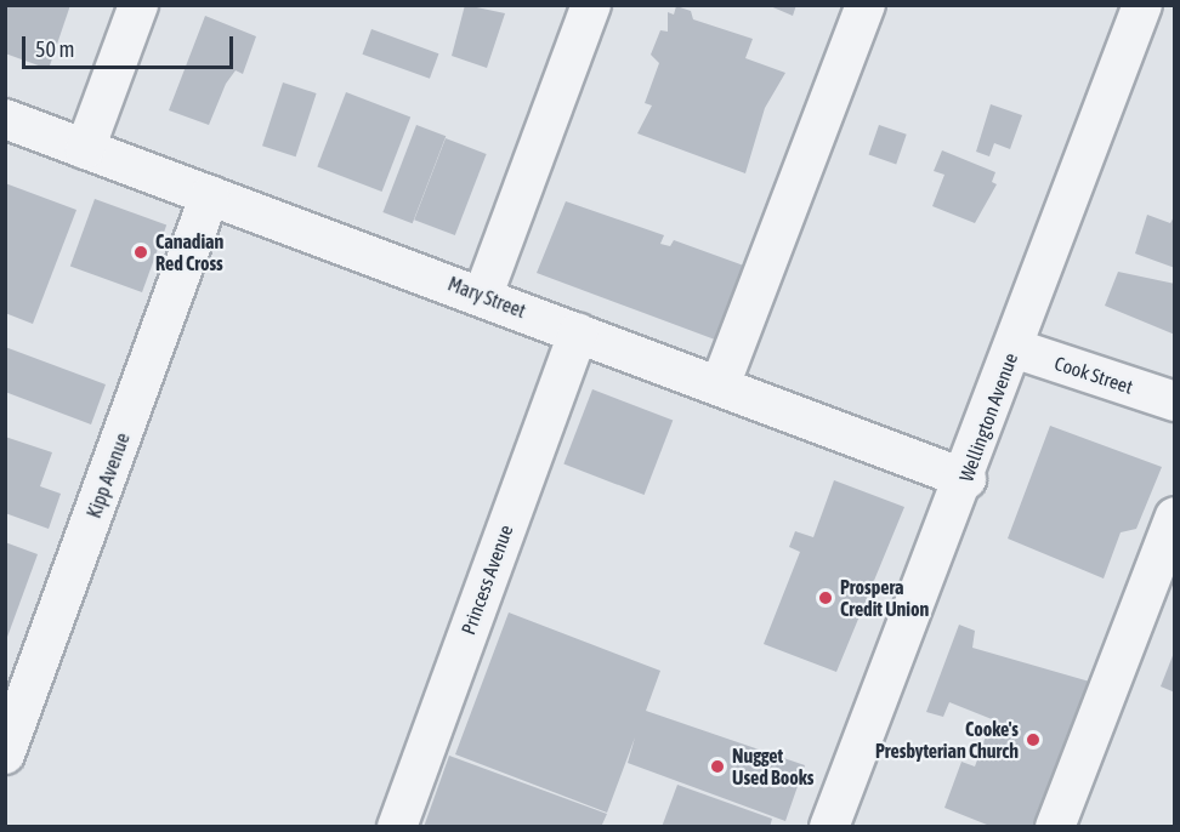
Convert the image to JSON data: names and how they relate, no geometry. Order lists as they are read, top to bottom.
{
  "streets": {
    "street": [
      "Mary Street",
      "Cook Street",
      "Wellington Avenue",
      "Kipp Avenue",
      "Princess Avenue"
    ]
  },
  "crossings": [
    ["Mary Street", "Wellington Avenue"],
    ["Mary Street", "Kipp Avenue"],
    ["Mary Street", "Princess Avenue"],
    ["Cook Street", "Wellington Avenue"]
  ],
  "places": [
    "Canadian Red Cross",
    "Prospera Credit Union",
    "Cooke's Presbyterian Church",
    "Nugget Used Books"
  ],
  "scale_bar": "50 m"
}
